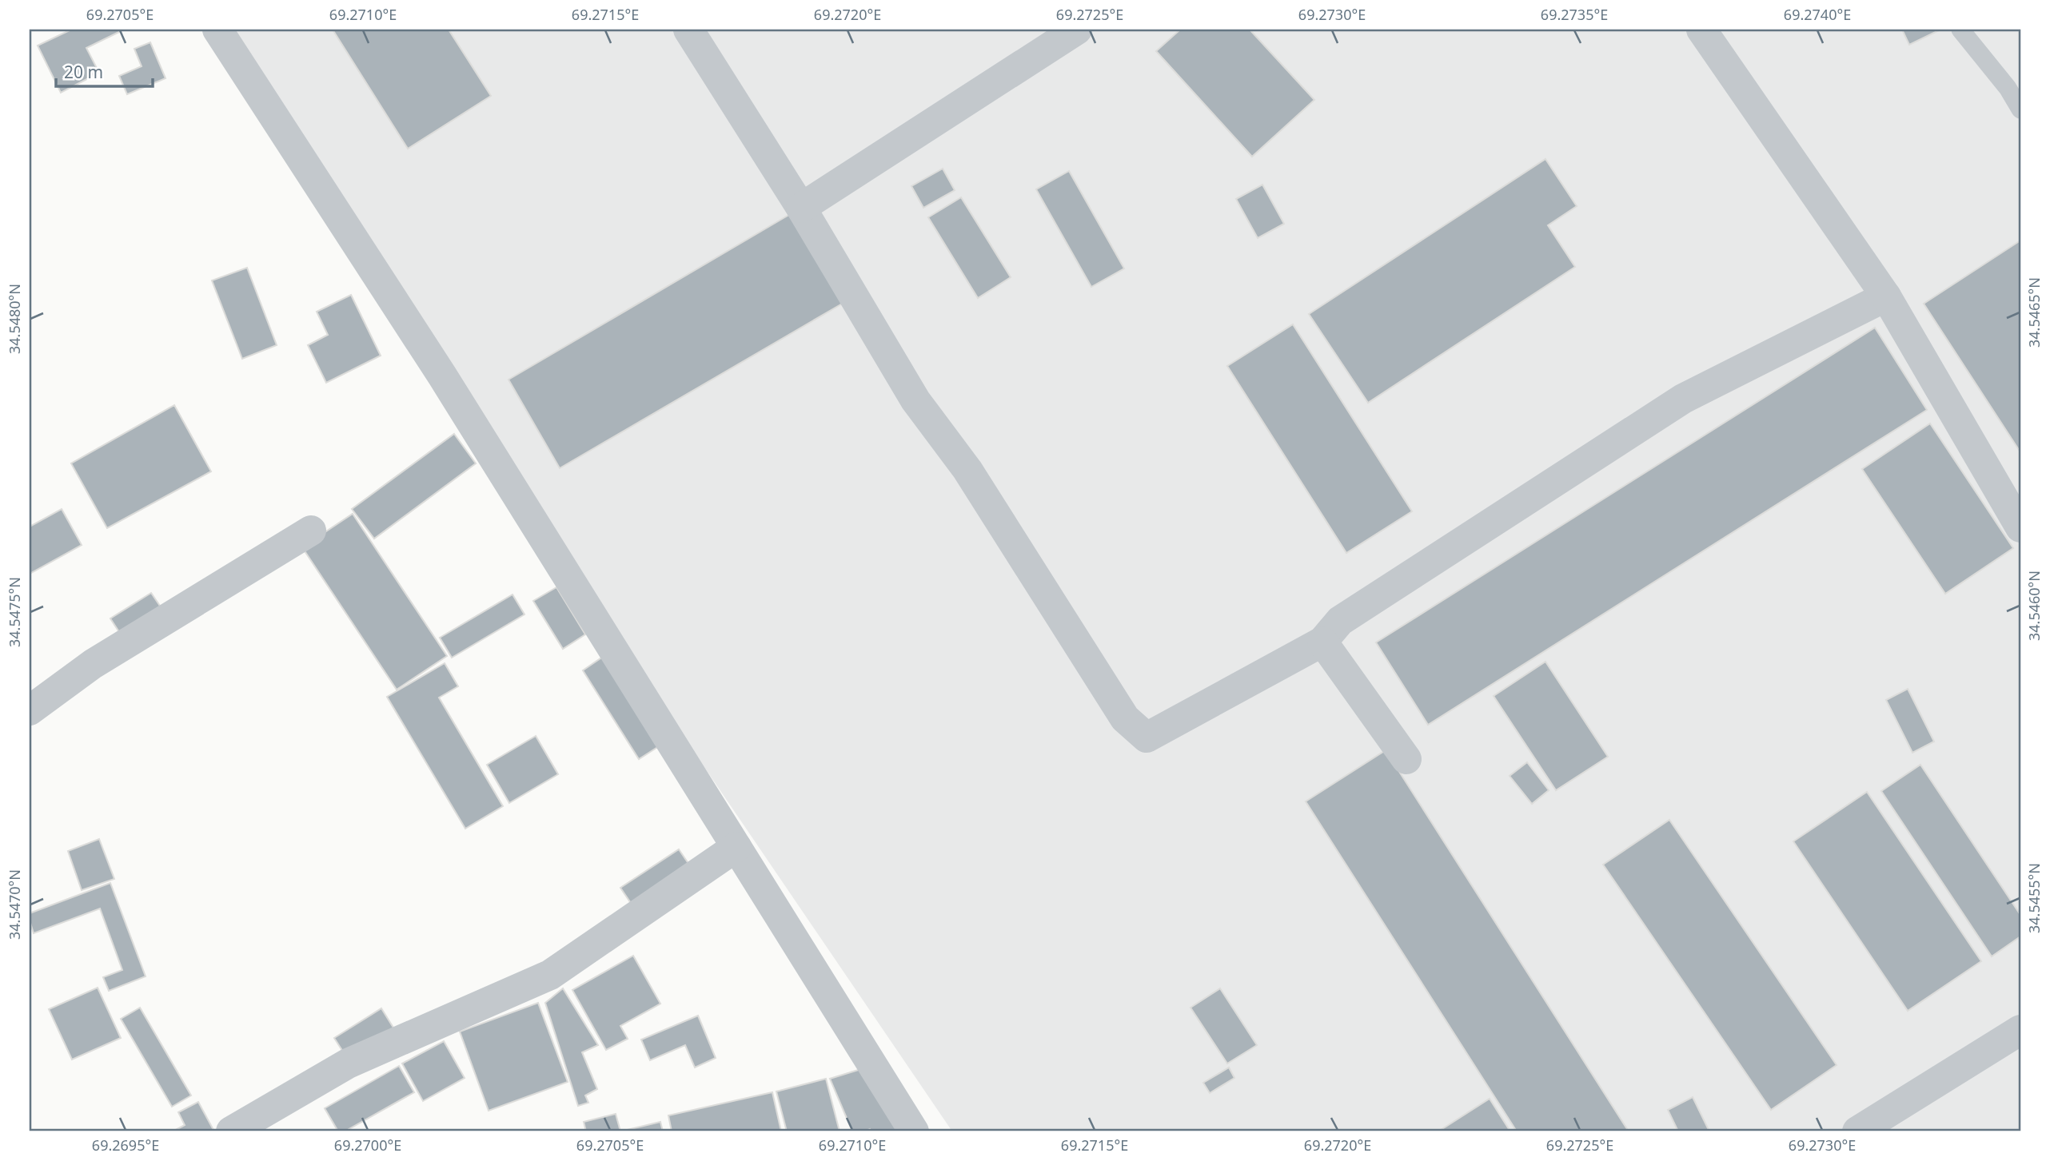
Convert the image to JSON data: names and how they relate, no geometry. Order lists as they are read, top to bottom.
{
  "scale_bar": "20 m",
  "coordinates": [
    "69.2705°E",
    "69.2710°E",
    "69.2715°E",
    "69.2720°E",
    "69.2725°E",
    "69.2730°E",
    "69.2735°E",
    "69.2740°E",
    "34.5465°N",
    "34.5480°N",
    "34.5460°N",
    "34.5475°N",
    "34.5455°N",
    "34.5470°N",
    "69.2695°E",
    "69.2700°E"
  ]
}
